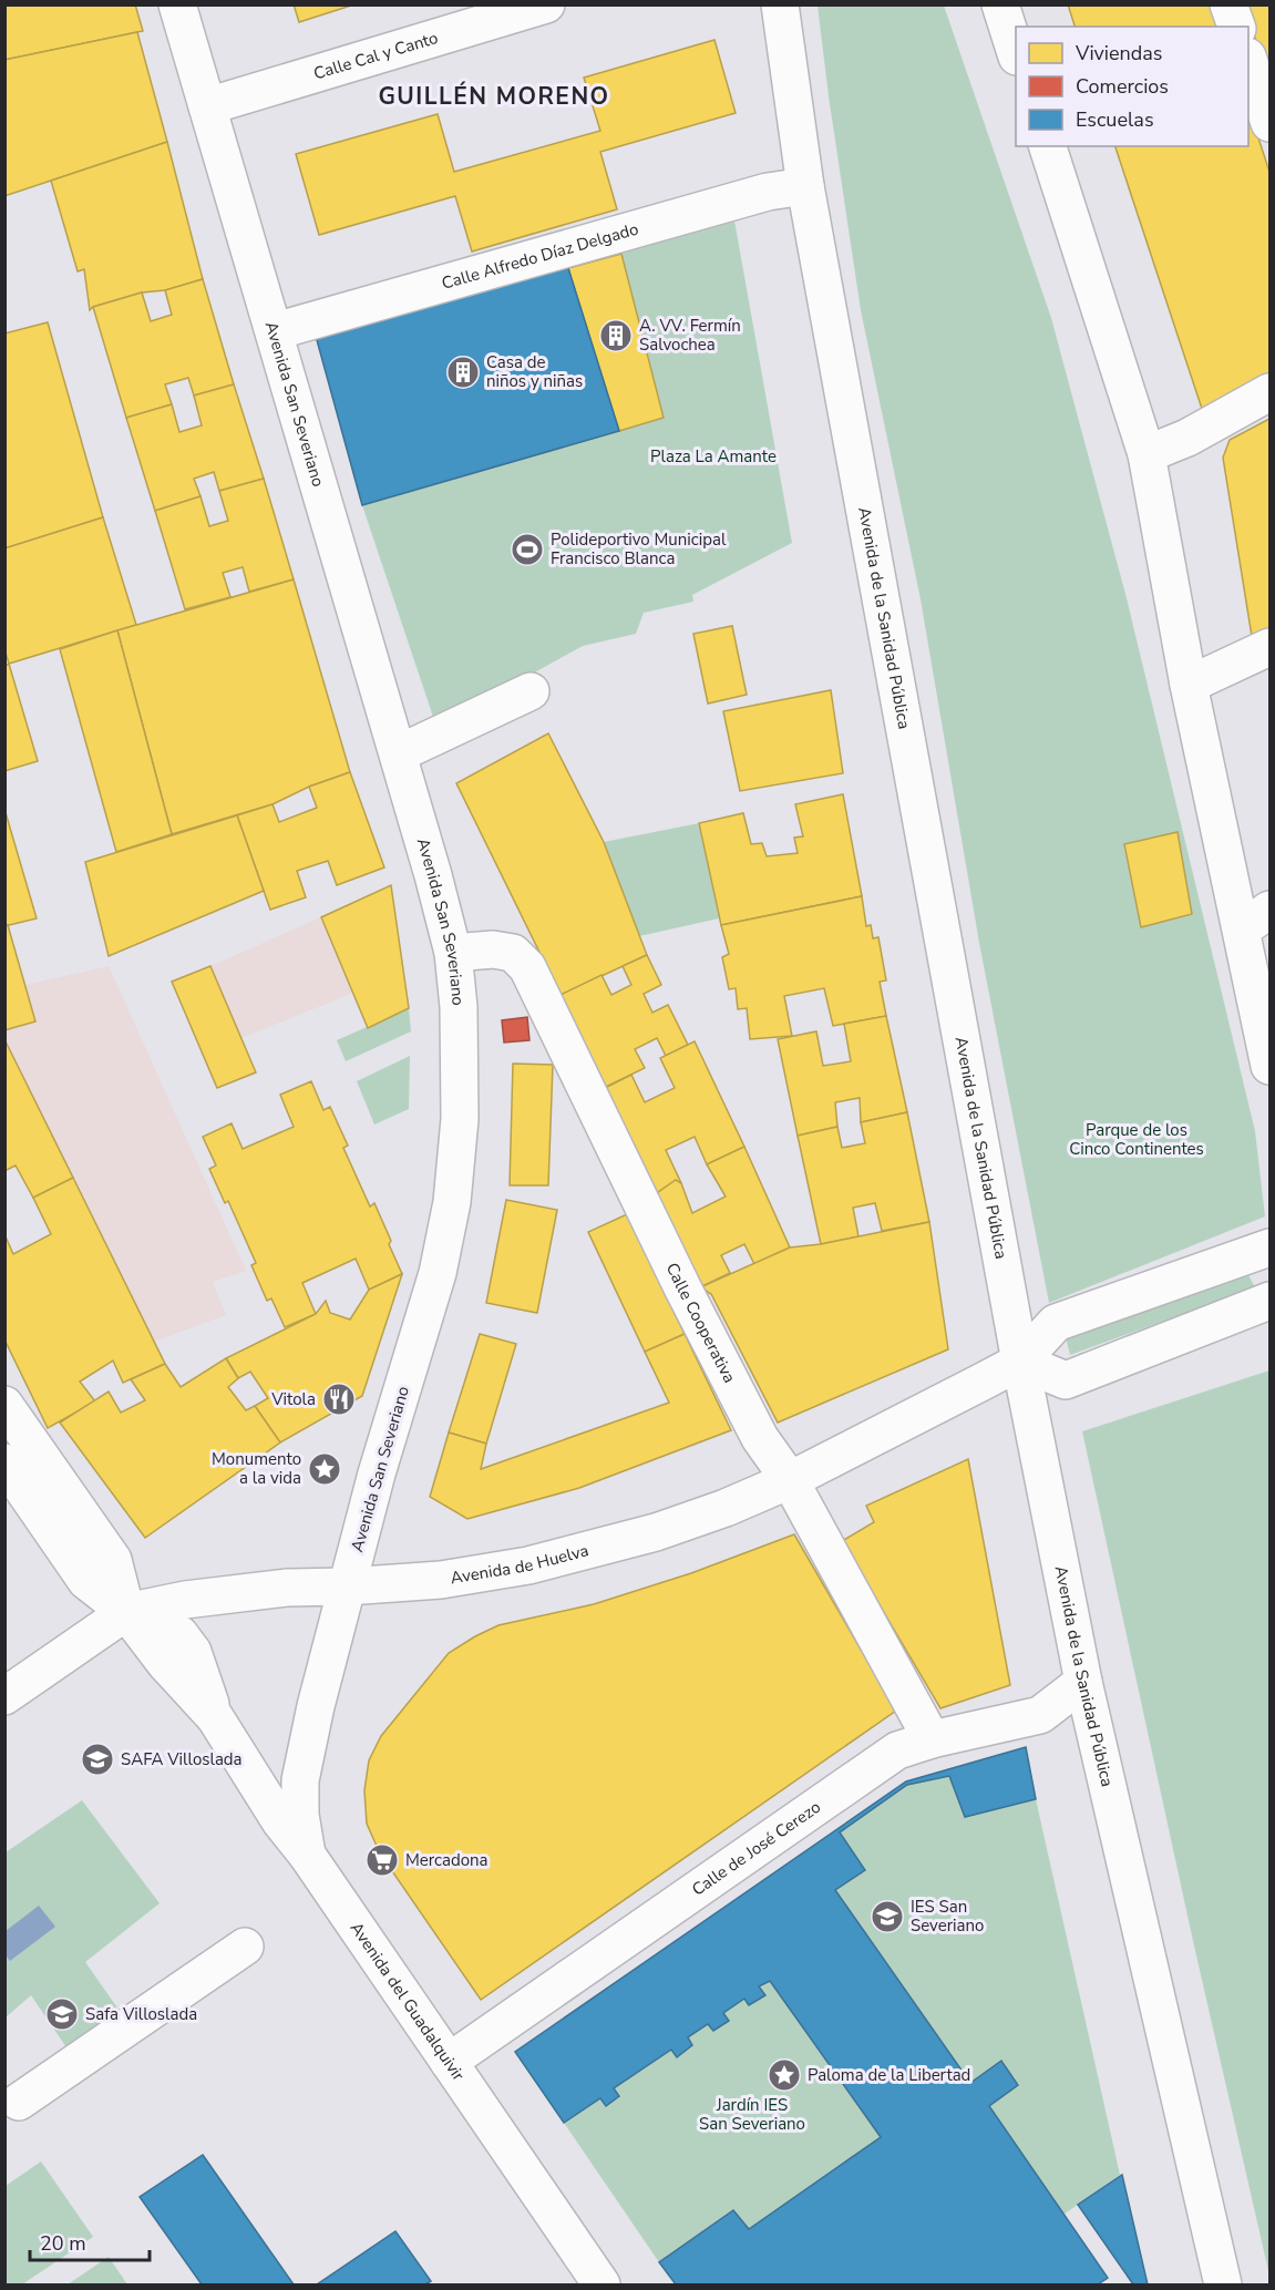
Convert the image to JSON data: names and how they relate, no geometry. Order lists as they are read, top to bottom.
{
  "streets": {
    "street": [
      "Calle Cal y Canto",
      "Calle Alfredo Díaz Delgado",
      "Avenida San Severiano",
      "Avenida de la Sanidad Pública",
      "Calle Cooperativa",
      "Avenida de Huelva",
      "Calle de José Cerezo",
      "Avenida del Guadalquivir"
    ]
  },
  "crossings": [
    ["Calle Cal y Canto", "Avenida San Severiano"],
    ["Calle Alfredo Díaz Delgado", "Avenida San Severiano"],
    ["Calle Alfredo Díaz Delgado", "Avenida de la Sanidad Pública"],
    ["Avenida San Severiano", "Calle Cooperativa"],
    ["Avenida San Severiano", "Avenida de Huelva"],
    ["Avenida San Severiano", "Avenida del Guadalquivir"],
    ["Avenida de la Sanidad Pública", "Avenida de Huelva"],
    ["Avenida de la Sanidad Pública", "Calle de José Cerezo"],
    ["Calle Cooperativa", "Avenida de Huelva"],
    ["Calle Cooperativa", "Calle de José Cerezo"],
    ["Avenida de Huelva", "Avenida del Guadalquivir"],
    ["Calle de José Cerezo", "Avenida del Guadalquivir"]
  ],
  "districts": ["GUILLÉN MORENO"],
  "parks": ["Plaza La Amante", "Parque de los Cinco Continentes", "Jardín IES San Severiano"],
  "places": {
    "building": ["A. VV. Fermín Salvochea", "Casa de niños y niñas"],
    "sports": ["Polideportivo Municipal Francisco Blanca"],
    "restaurant": ["Vitola"],
    "place": ["Monumento a la vida", "Paloma de la Libertad"],
    "school or university": ["SAFA Villoslada", "IES San Severiano", "Safa Villoslada"],
    "supermarket": ["Mercadona"]
  },
  "legend": ["Viviendas", "Comercios", "Escuelas"],
  "scale_bar": "20 m"
}
